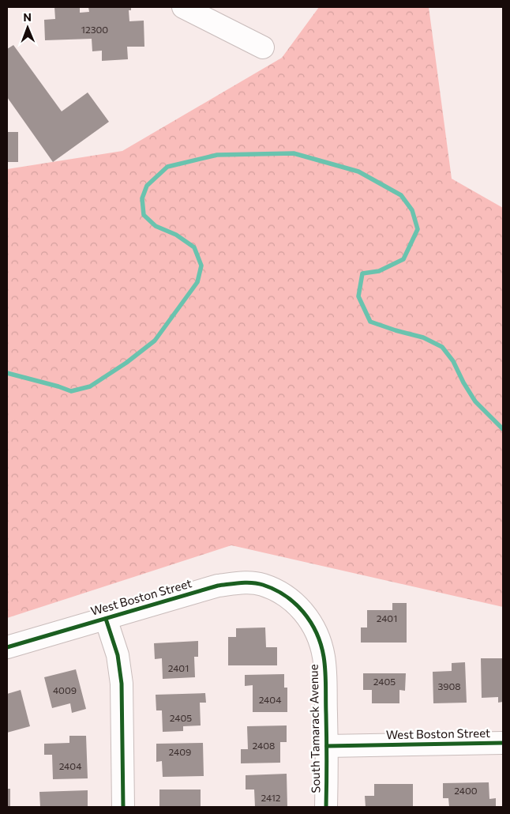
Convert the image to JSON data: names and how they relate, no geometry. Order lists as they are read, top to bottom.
{
  "streets": {
    "street": ["West Boston Street", "South Tamarack Avenue"]
  },
  "crossings": [
    ["West Boston Street", "South Tamarack Avenue"]
  ],
  "house_numbers": [
    "12300",
    "2401",
    "2401",
    "2405",
    "3908",
    "4009",
    "2404",
    "2405",
    "2408",
    "2409",
    "2404",
    "2400",
    "2412"
  ],
  "north": "top"
}
